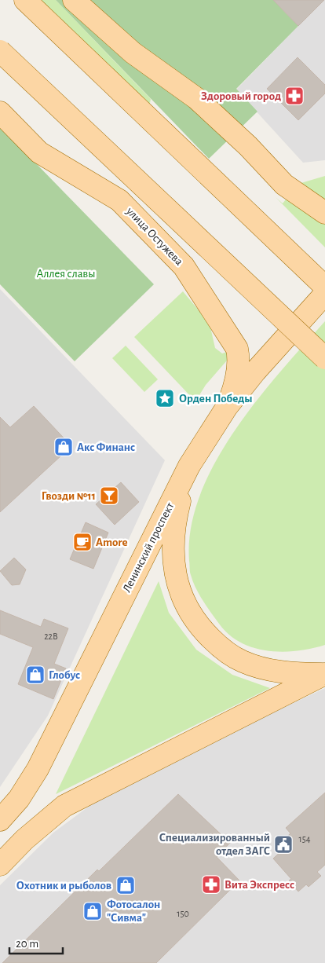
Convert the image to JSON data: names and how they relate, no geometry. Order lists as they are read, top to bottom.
{
  "streets": {
    "main road": ["улица Остужева", "Ленинский проспект"]
  },
  "crossings": [
    ["улица Остужева", "Ленинский проспект"]
  ],
  "parks": ["Аллея славы"],
  "places": {
    "pharmacy": ["Здоровый город", "Вита Экспресс"],
    "place": ["Орден Победы"],
    "shop": [
      "Акс Финанс",
      "Глобус",
      "Охотник и рыболов",
      "Фотосалон \"Сивма\""
    ],
    "bar": ["Гвозди №11"],
    "cafe": ["Amore"],
    "public building": ["Специализированный отдел ЗАГС"]
  },
  "house_numbers": ["22В", "154", "150"],
  "scale_bar": "20 m"
}
